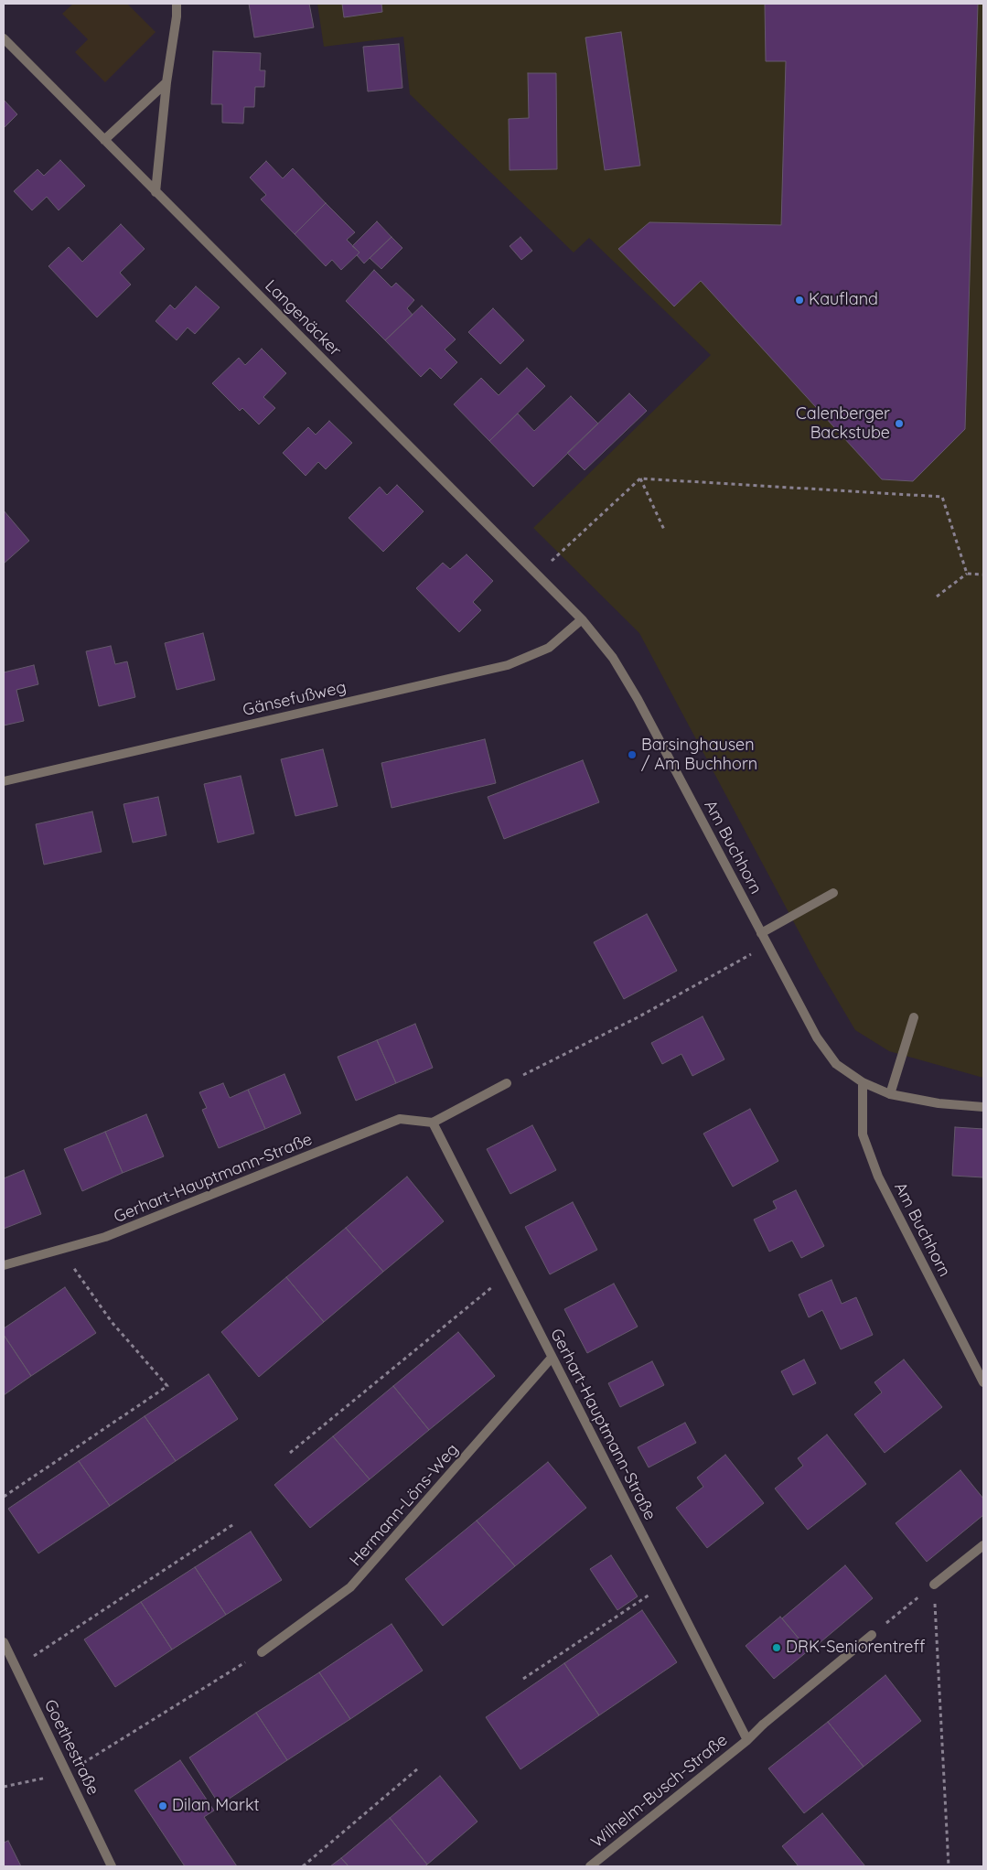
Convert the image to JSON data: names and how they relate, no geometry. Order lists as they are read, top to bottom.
{
  "streets": {
    "street": [
      "Langenäcker",
      "Gänsefußweg",
      "Am Buchhorn",
      "Gerhart-Hauptmann-Straße",
      "Hermann-Löns-Weg",
      "Goethestraße",
      "Wilhelm-Busch-Straße"
    ]
  },
  "crossings": [
    ["Langenäcker", "Gänsefußweg"],
    ["Langenäcker", "Am Buchhorn"],
    ["Gänsefußweg", "Am Buchhorn"],
    ["Gerhart-Hauptmann-Straße", "Hermann-Löns-Weg"],
    ["Gerhart-Hauptmann-Straße", "Wilhelm-Busch-Straße"]
  ],
  "places": [
    "Kaufland",
    "Calenberger Backstube",
    "Barsinghausen / Am Buchhorn",
    "DRK-Seniorentreff",
    "Dilan Markt"
  ]
}
